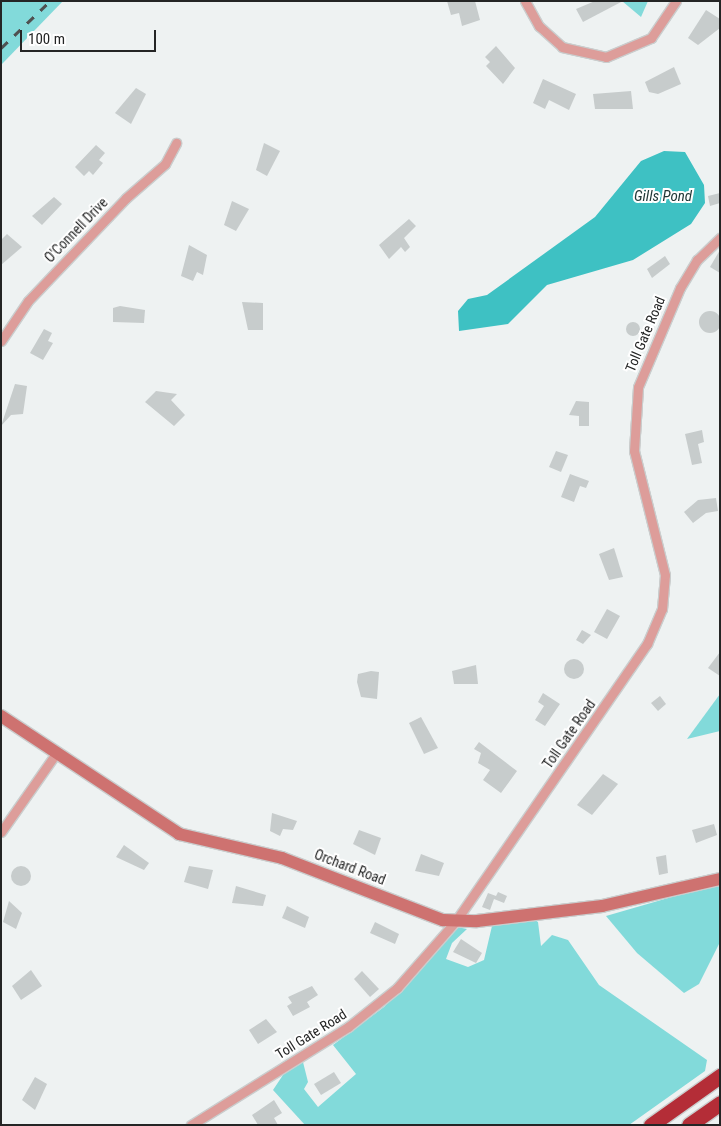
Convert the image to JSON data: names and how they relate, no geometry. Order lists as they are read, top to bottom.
{
  "streets": {
    "street": ["O'Connell Drive", "Toll Gate Road", "Orchard Road"]
  },
  "crossings": [
    ["Toll Gate Road", "Orchard Road"]
  ],
  "water": ["Gills Pond"],
  "scale_bar": "100 m"
}
